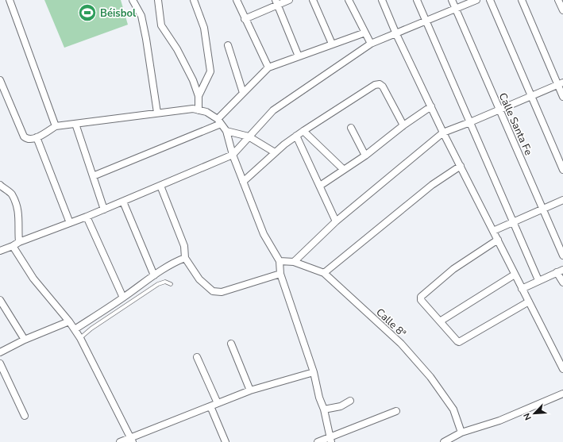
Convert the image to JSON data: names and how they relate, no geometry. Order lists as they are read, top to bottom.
{
  "streets": {
    "street": ["Calle Santa Fe", "Calle 8ª"]
  },
  "places": {
    "sports": ["Béisbol"]
  },
  "north": "bottom left"
}
